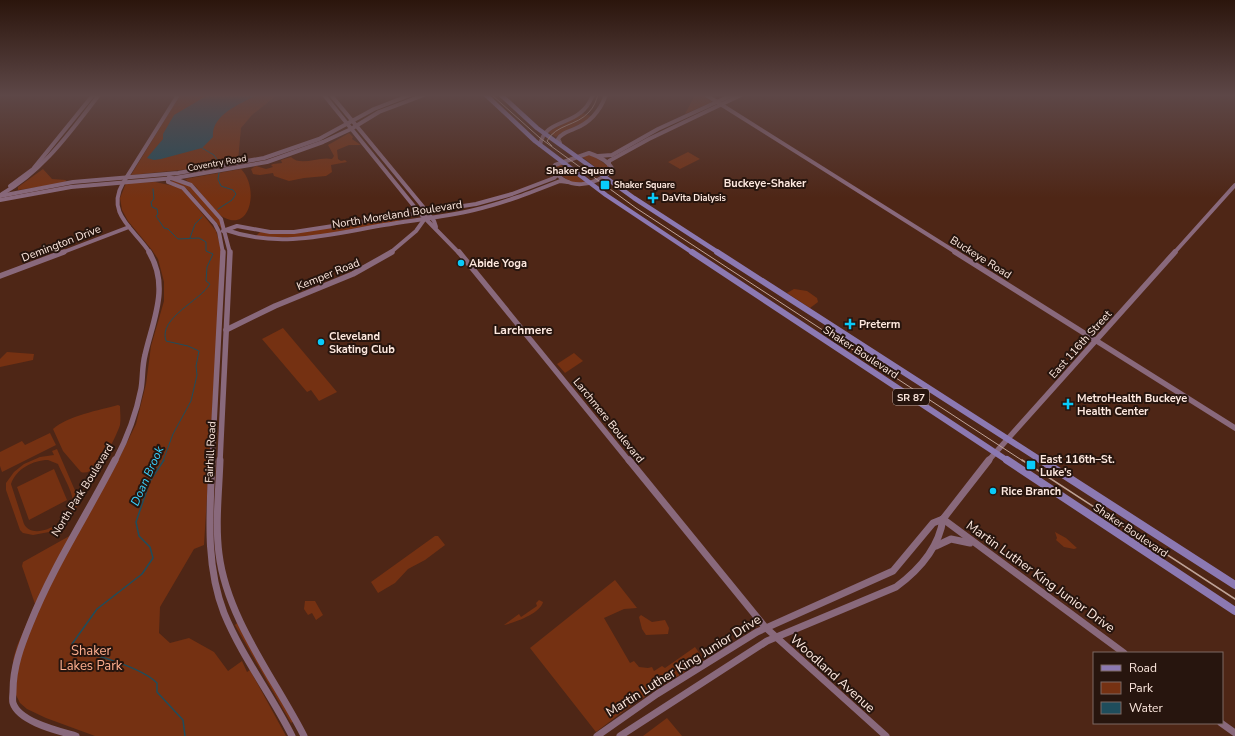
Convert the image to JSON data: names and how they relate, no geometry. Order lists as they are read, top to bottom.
{
  "streets": {
    "main road": [
      "Coventry Road",
      "North Moreland Boulevard",
      "Demington Drive",
      "Buckeye Road",
      "Kemper Road",
      "East 116th Street",
      "Shaker Boulevard",
      "SR 87",
      "Larchmere Boulevard",
      "Fairhill Road",
      "North Park Boulevard",
      "Martin Luther King Junior Drive",
      "Woodland Avenue"
    ]
  },
  "crossings": [
    ["Coventry Road", "Larchmere Boulevard"],
    ["Coventry Road", "Fairhill Road"],
    ["Coventry Road", "North Park Boulevard"],
    ["North Moreland Boulevard", "Kemper Road"],
    ["North Moreland Boulevard", "Larchmere Boulevard"],
    ["North Moreland Boulevard", "Fairhill Road"],
    ["Demington Drive", "North Park Boulevard"],
    ["Buckeye Road", "East 116th Street"],
    ["Kemper Road", "Larchmere Boulevard"],
    ["Kemper Road", "Fairhill Road"],
    ["East 116th Street", "Shaker Boulevard"],
    ["East 116th Street", "Martin Luther King Junior Drive"],
    ["Larchmere Boulevard", "Martin Luther King Junior Drive"],
    ["Larchmere Boulevard", "Woodland Avenue"],
    ["Martin Luther King Junior Drive", "Woodland Avenue"]
  ],
  "districts": ["Shaker Square", "Buckeye-Shaker", "Larchmere"],
  "water": ["Doan Brook"],
  "parks": ["Shaker Lakes Park"],
  "places": {
    "transit": ["Shaker Square", "East 116th–St. Luke’s"],
    "health": ["DaVita Dialysis", "Preterm", "MetroHealth Buckeye Health Center"],
    "other": ["Abide Yoga", "Cleveland Skating Club", "Rice Branch"]
  },
  "legend": ["Road", "Park", "Water"]
}
